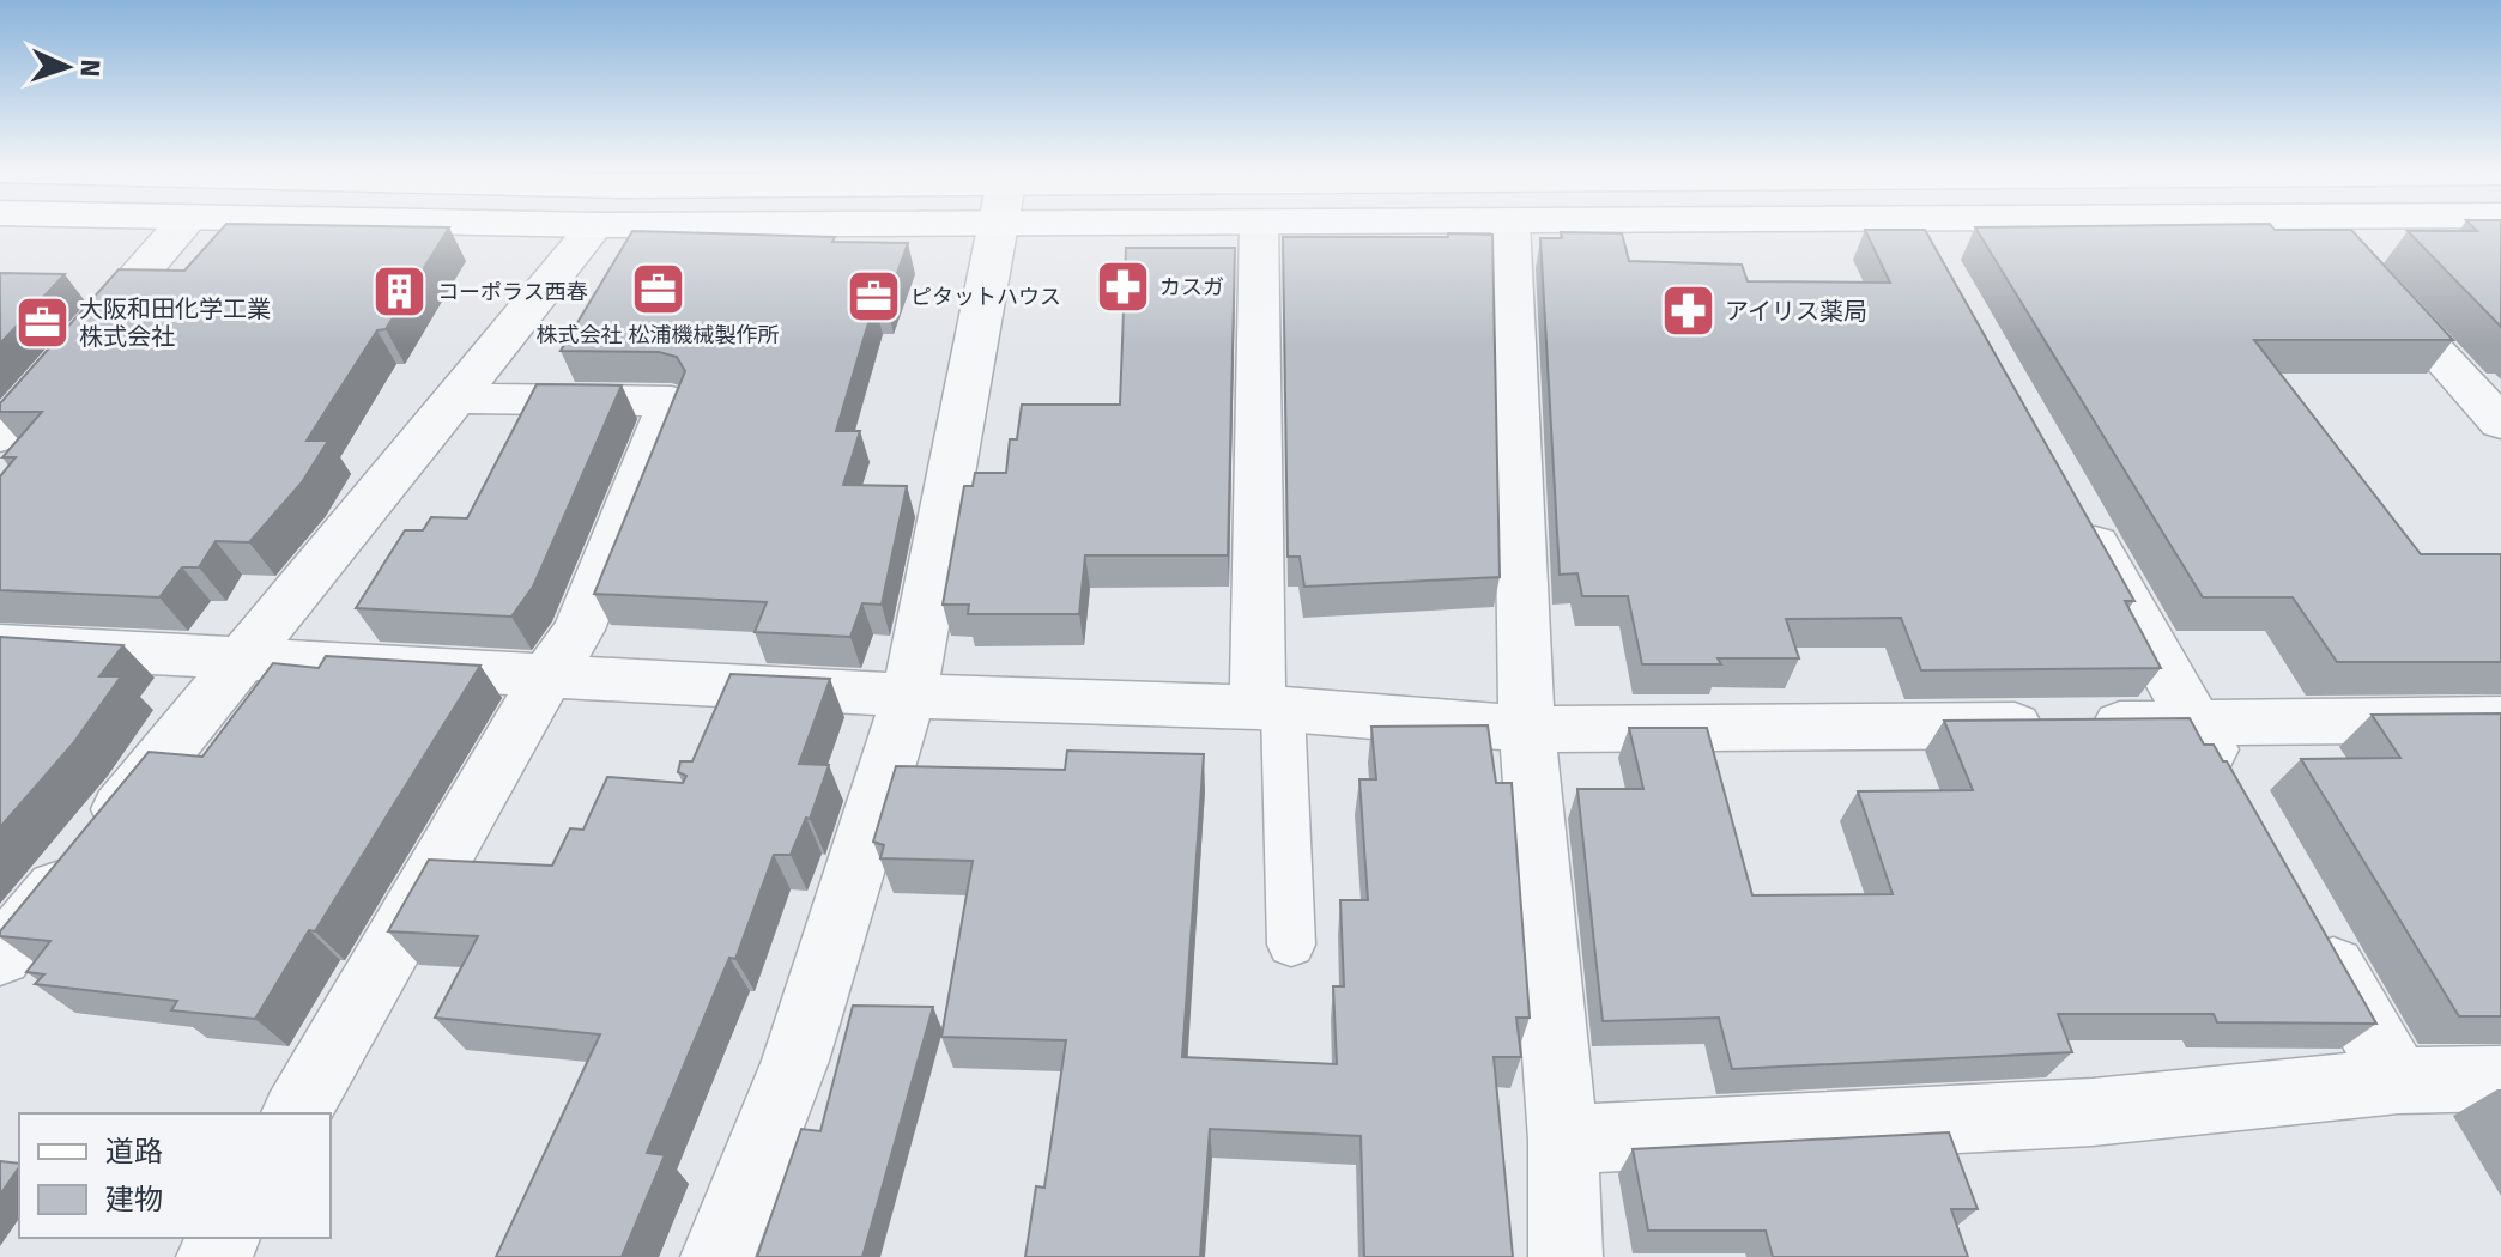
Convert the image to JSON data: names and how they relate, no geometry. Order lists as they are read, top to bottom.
{
  "places": {
    "pharmacy": ["カスガ", "アイリス薬局"],
    "office": ["株式会社 松浦機械製作所", "ピタットハウス", "大阪和田化学工業 株式会社"],
    "building": ["コーポラス西春"]
  },
  "legend": ["道路", "建物"],
  "north": "right"
}
